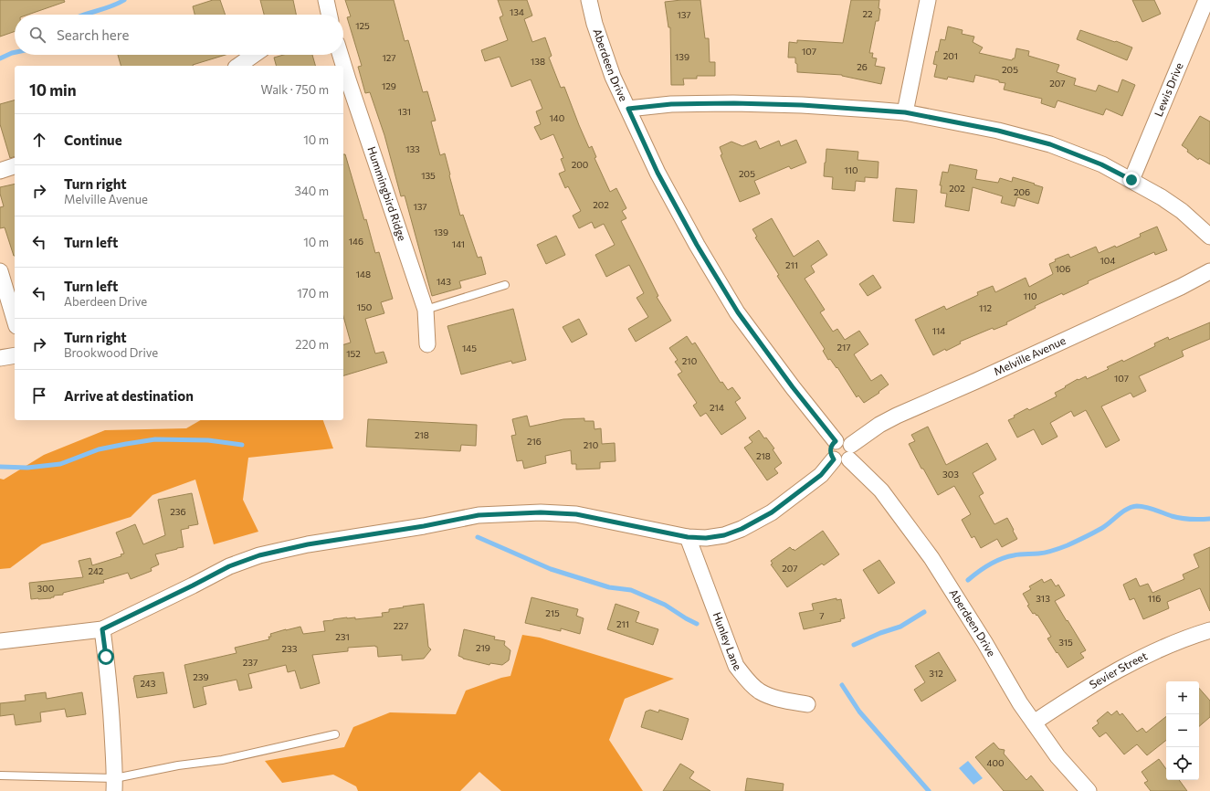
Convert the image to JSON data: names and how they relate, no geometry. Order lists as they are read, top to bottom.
{
  "streets": {
    "street": [
      "Aberdeen Drive",
      "Lewis Drive",
      "Hummingbird Ridge",
      "Melville Avenue",
      "Hunley Lane",
      "Sevier Street"
    ]
  },
  "crossings": [
    ["Aberdeen Drive", "Melville Avenue"],
    ["Aberdeen Drive", "Sevier Street"],
    ["Melville Avenue", "Hunley Lane"]
  ],
  "house_numbers": [
    "134",
    "22",
    "137",
    "125",
    "107",
    "201",
    "139",
    "127",
    "138",
    "26",
    "205",
    "207",
    "129",
    "131",
    "140",
    "133",
    "200",
    "110",
    "205",
    "135",
    "202",
    "206",
    "202",
    "137",
    "139",
    "146",
    "141",
    "104",
    "211",
    "106",
    "148",
    "143",
    "110",
    "150",
    "112",
    "114",
    "217",
    "145",
    "152",
    "210",
    "107",
    "214",
    "218",
    "216",
    "210",
    "218",
    "303",
    "236",
    "207",
    "242",
    "300",
    "313",
    "116",
    "215",
    "7",
    "211",
    "227",
    "231",
    "315",
    "219",
    "233",
    "237",
    "312",
    "239",
    "243",
    "400"
  ],
  "page": {
    "search": "Search here",
    "heading": ["10 min", "Walk · 750 m"],
    "list": [
      ["Continue", "10 m"],
      ["Turn right", "Melville Avenue", "340 m"],
      ["Turn left", "10 m"],
      ["Turn left", "Aberdeen Drive", "170 m"],
      ["Turn right", "Brookwood Drive", "220 m"],
      "Arrive at destination"
    ],
    "map_buttons": ["+", "−"]
  }
}
